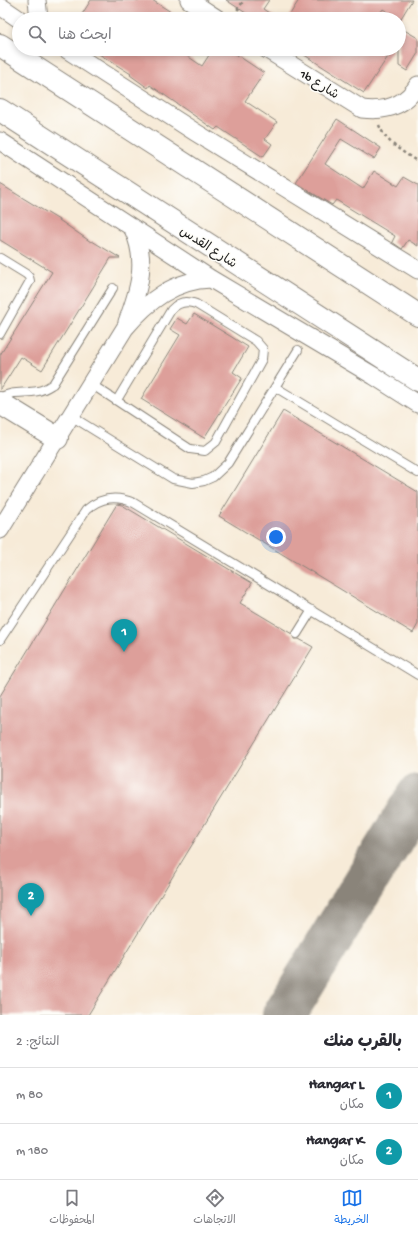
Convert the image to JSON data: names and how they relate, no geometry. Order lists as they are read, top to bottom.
{
  "streets": {
    "main road": ["شارع القدس"],
    "street": ["1b شارع"]
  },
  "page": {
    "search": "ابحث هنا",
    "pins": ["1", "2"],
    "heading": ["بالقرب منك", "النتائج: 2"],
    "list": [
      {
        "mark": "1",
        "name": "Hangar L",
        "note": "مكان",
        "value": "80 m"
      },
      {
        "mark": "2",
        "name": "Hangar K",
        "note": "مكان",
        "value": "180 m"
      }
    ],
    "nav": ["الخريطة", "الاتجاهات", "المحفوظات"]
  }
}
